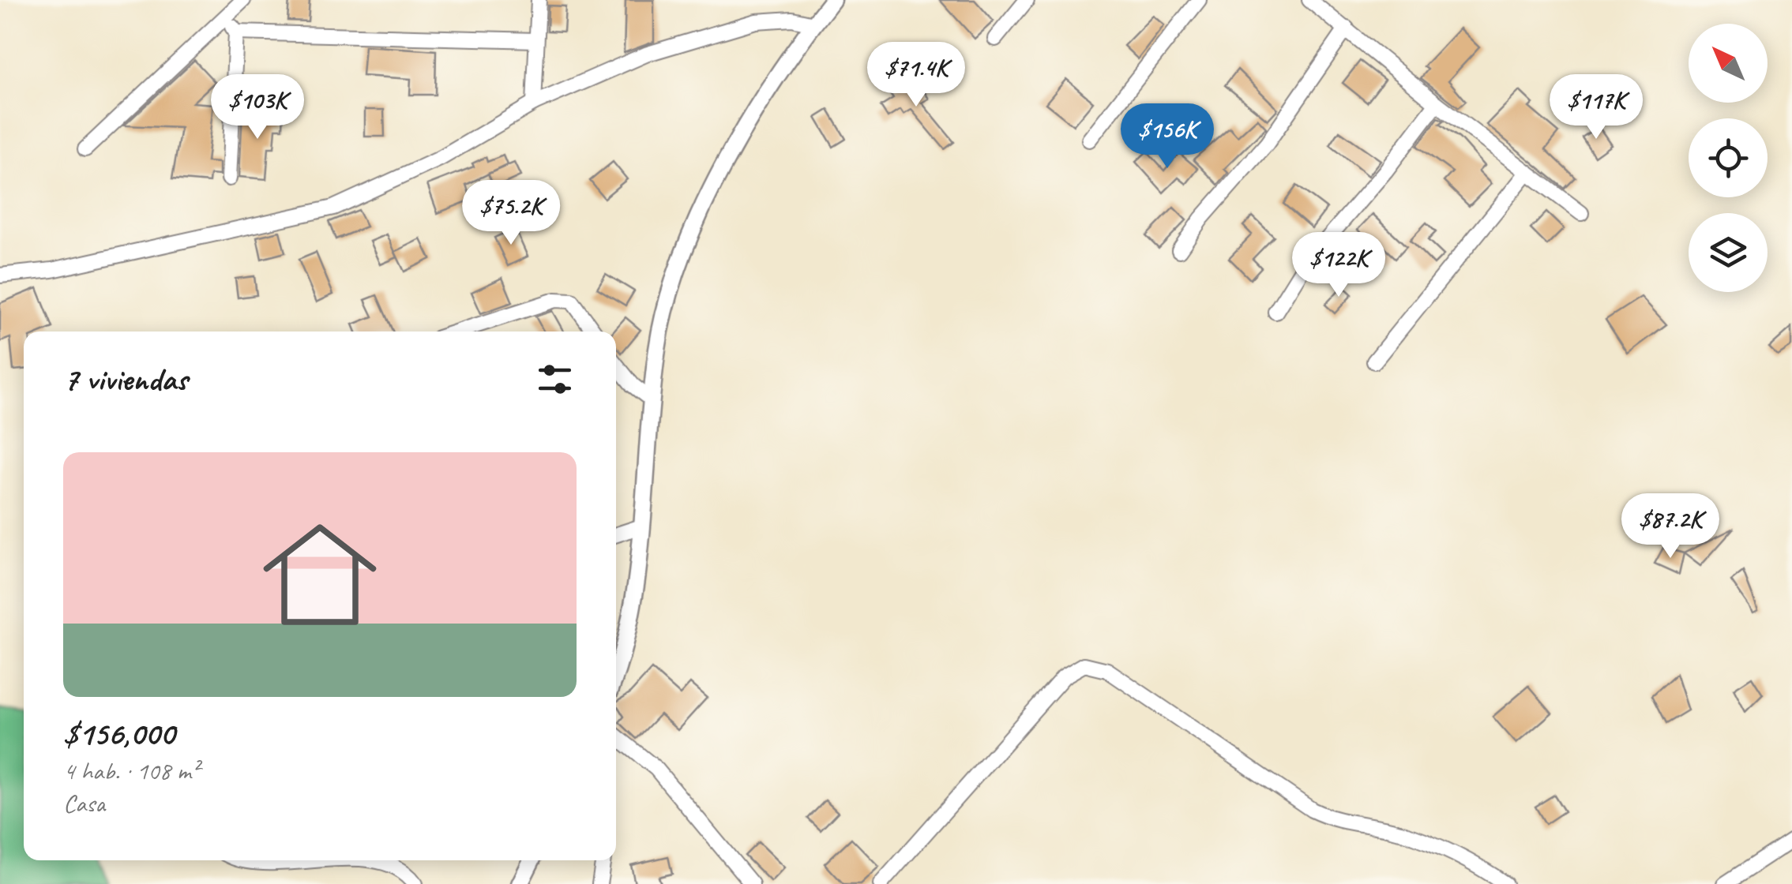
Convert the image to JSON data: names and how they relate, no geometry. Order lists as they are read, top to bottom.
{
  "north": "top left",
  "page": {
    "price": [
      "$71.4K",
      "$103K",
      "$117K",
      "$156K",
      "$75.2K",
      "$122K",
      "$87.2K"
    ],
    "heading": "7 viviendas",
    "list": [
      {
        "name": "$156,000",
        "note": "4 hab. · 108 m² · Casa"
      }
    ]
  }
}
